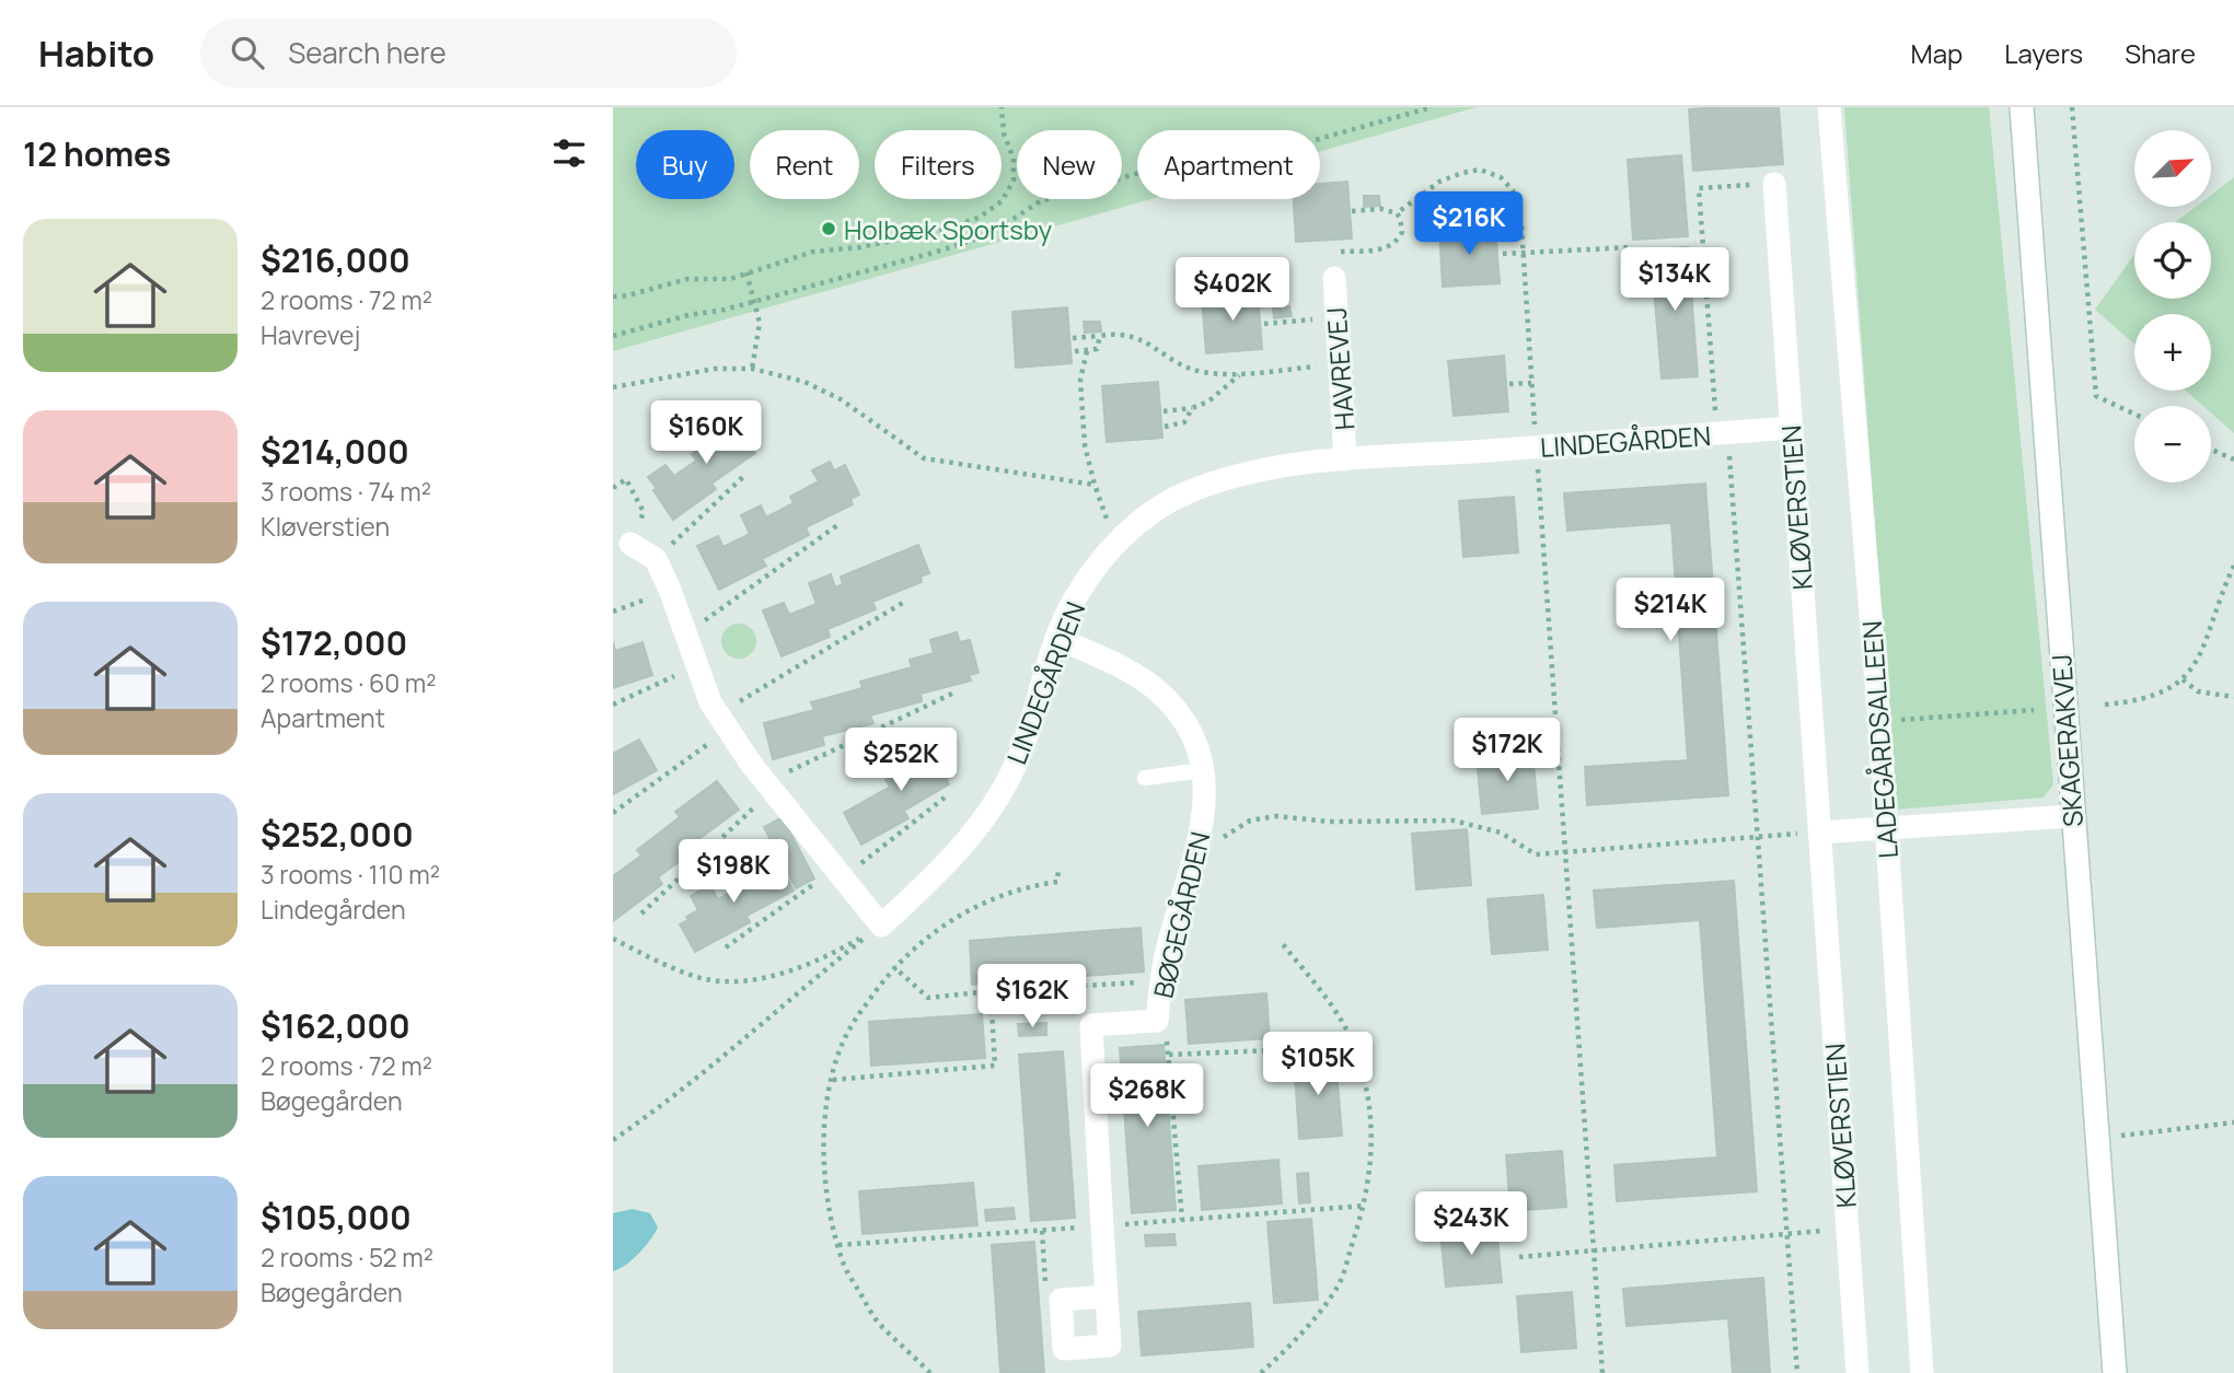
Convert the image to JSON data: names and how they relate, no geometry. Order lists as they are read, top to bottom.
{
  "streets": {
    "street": [
      "HAVREVEJ",
      "LINDEGÅRDEN",
      "KLØVERSTIEN",
      "LADEGÅRDSALLEEN",
      "SKAGERAKVEJ",
      "BØGEGÅRDEN"
    ]
  },
  "crossings": [
    ["HAVREVEJ", "LINDEGÅRDEN"],
    ["LINDEGÅRDEN", "KLØVERSTIEN"],
    ["LINDEGÅRDEN", "BØGEGÅRDEN"]
  ],
  "places": ["Holbæk Sportsby"],
  "north": "top right",
  "page": {
    "header": "Habito",
    "search": "Search here",
    "nav": ["Map", "Layers", "Share"],
    "heading": "12 homes",
    "map_buttons": ["+", "−"],
    "chip": [
      "Buy",
      "Rent",
      "Filters",
      "New",
      "Apartment"
    ],
    "price": [
      "$216K",
      "$134K",
      "$402K",
      "$160K",
      "$214K",
      "$172K",
      "$252K",
      "$198K",
      "$162K",
      "$105K",
      "$268K",
      "$243K"
    ],
    "list": [
      {
        "name": "$216,000",
        "note": "2 rooms · 72 m² · Havrevej"
      },
      {
        "name": "$214,000",
        "note": "3 rooms · 74 m² · Kløverstien"
      },
      {
        "name": "$172,000",
        "note": "2 rooms · 60 m² · Apartment"
      },
      {
        "name": "$252,000",
        "note": "3 rooms · 110 m² · Lindegården"
      },
      {
        "name": "$162,000",
        "note": "2 rooms · 72 m² · Bøgegården"
      },
      {
        "name": "$105,000",
        "note": "2 rooms · 52 m² · Bøgegården"
      }
    ]
  }
}
